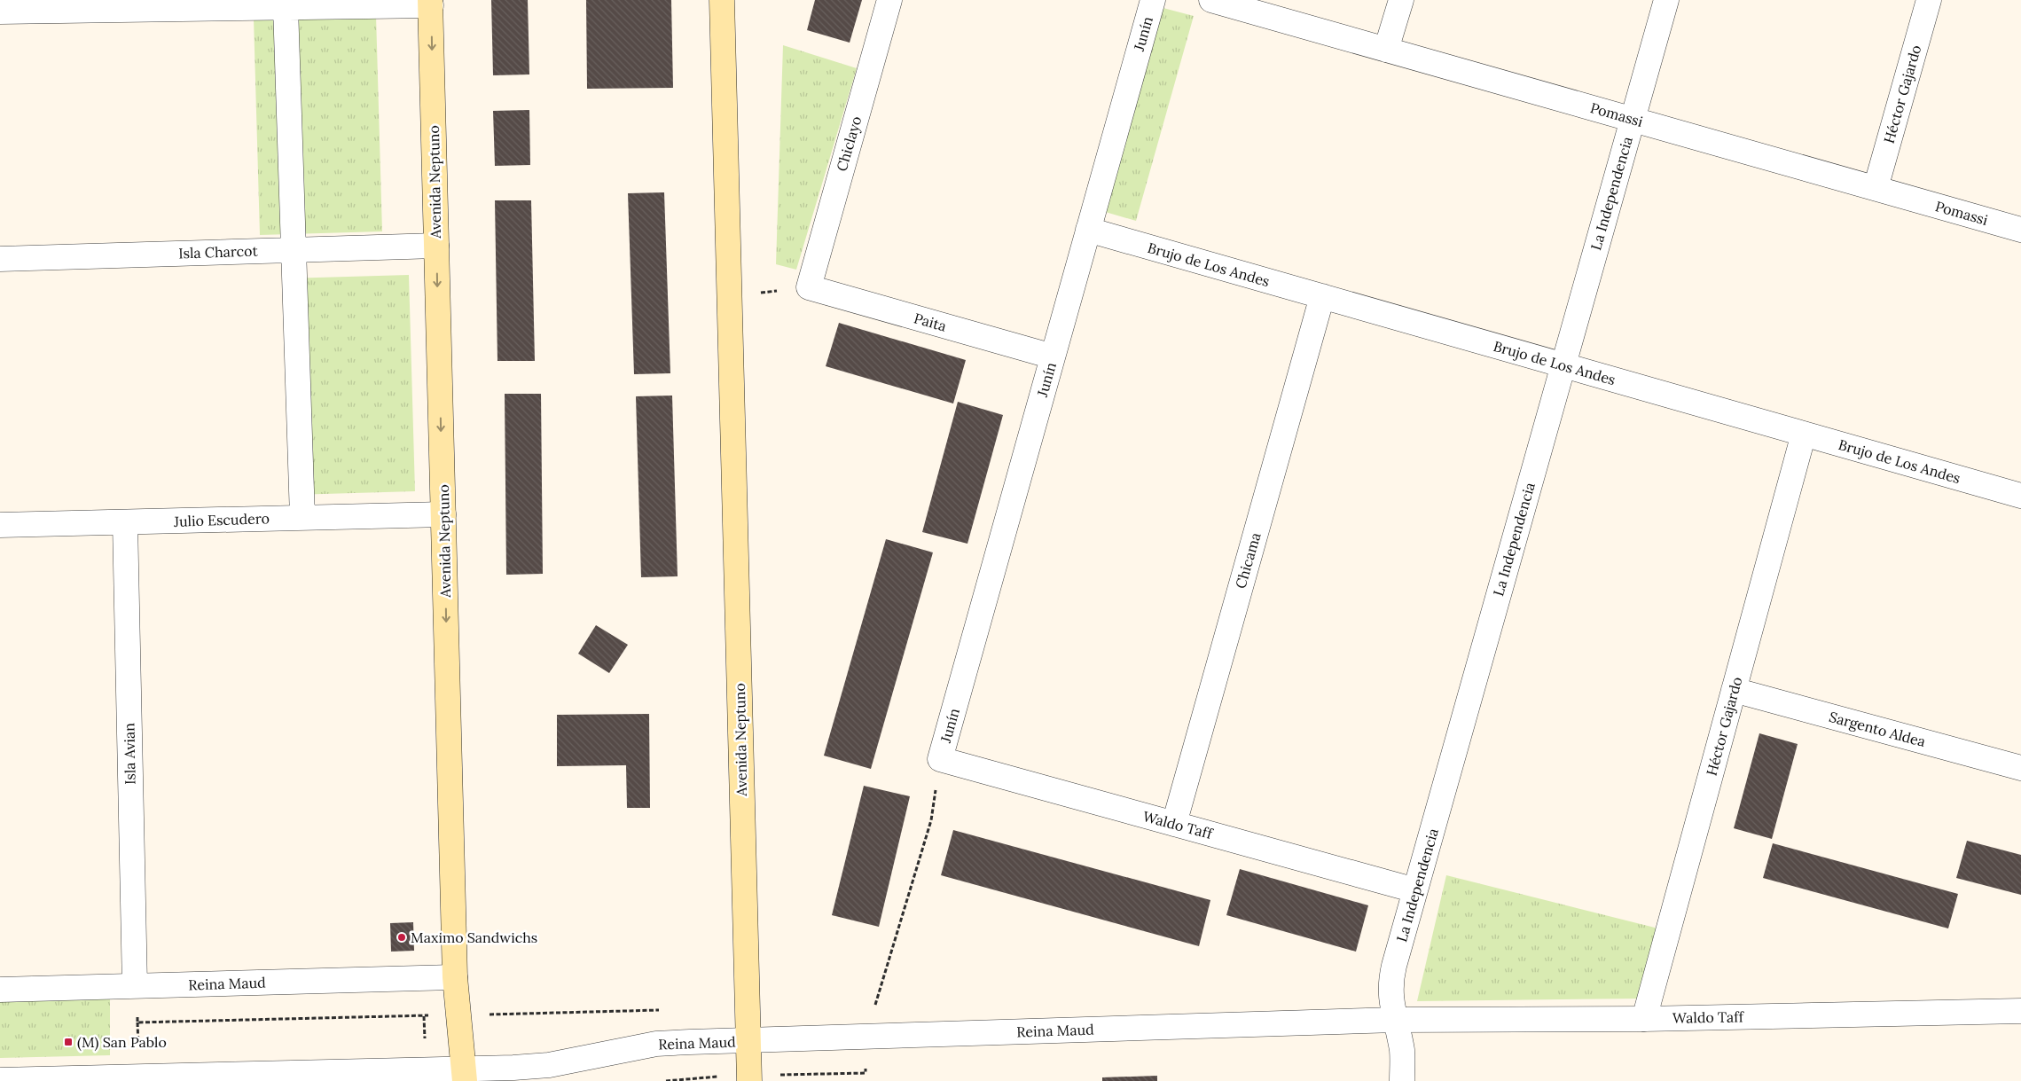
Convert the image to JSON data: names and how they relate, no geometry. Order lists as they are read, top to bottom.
{
  "streets": {
    "main road": ["Avenida Neptuno"],
    "street": [
      "Junín",
      "Héctor Gajardo",
      "Pomassi",
      "Chiclayo",
      "La Independencia",
      "Isla Charcot",
      "Brujo de Los Andes",
      "Paita",
      "Julio Escudero",
      "Chicama",
      "Sargento Aldea",
      "Isla Avian",
      "Waldo Taff",
      "Reina Maud"
    ]
  },
  "crossings": [
    ["Junín", "Brujo de Los Andes"],
    ["Junín", "Paita"],
    ["Junín", "Waldo Taff"],
    ["Héctor Gajardo", "Pomassi"],
    ["Héctor Gajardo", "Brujo de Los Andes"],
    ["Héctor Gajardo", "Sargento Aldea"],
    ["Héctor Gajardo", "Waldo Taff"],
    ["Pomassi", "La Independencia"],
    ["Chiclayo", "Paita"],
    ["Avenida Neptuno", "Isla Charcot"],
    ["Avenida Neptuno", "Julio Escudero"],
    ["Avenida Neptuno", "Reina Maud"],
    ["La Independencia", "Brujo de Los Andes"],
    ["La Independencia", "Waldo Taff"],
    ["La Independencia", "Reina Maud"],
    ["Brujo de Los Andes", "Chicama"],
    ["Julio Escudero", "Isla Avian"],
    ["Chicama", "Waldo Taff"],
    ["Isla Avian", "Reina Maud"],
    ["Waldo Taff", "Reina Maud"]
  ],
  "one_way": ["Avenida Neptuno"],
  "places": {
    "other": ["Maximo Sandwichs"],
    "transit": ["(M) San Pablo"]
  }
}
